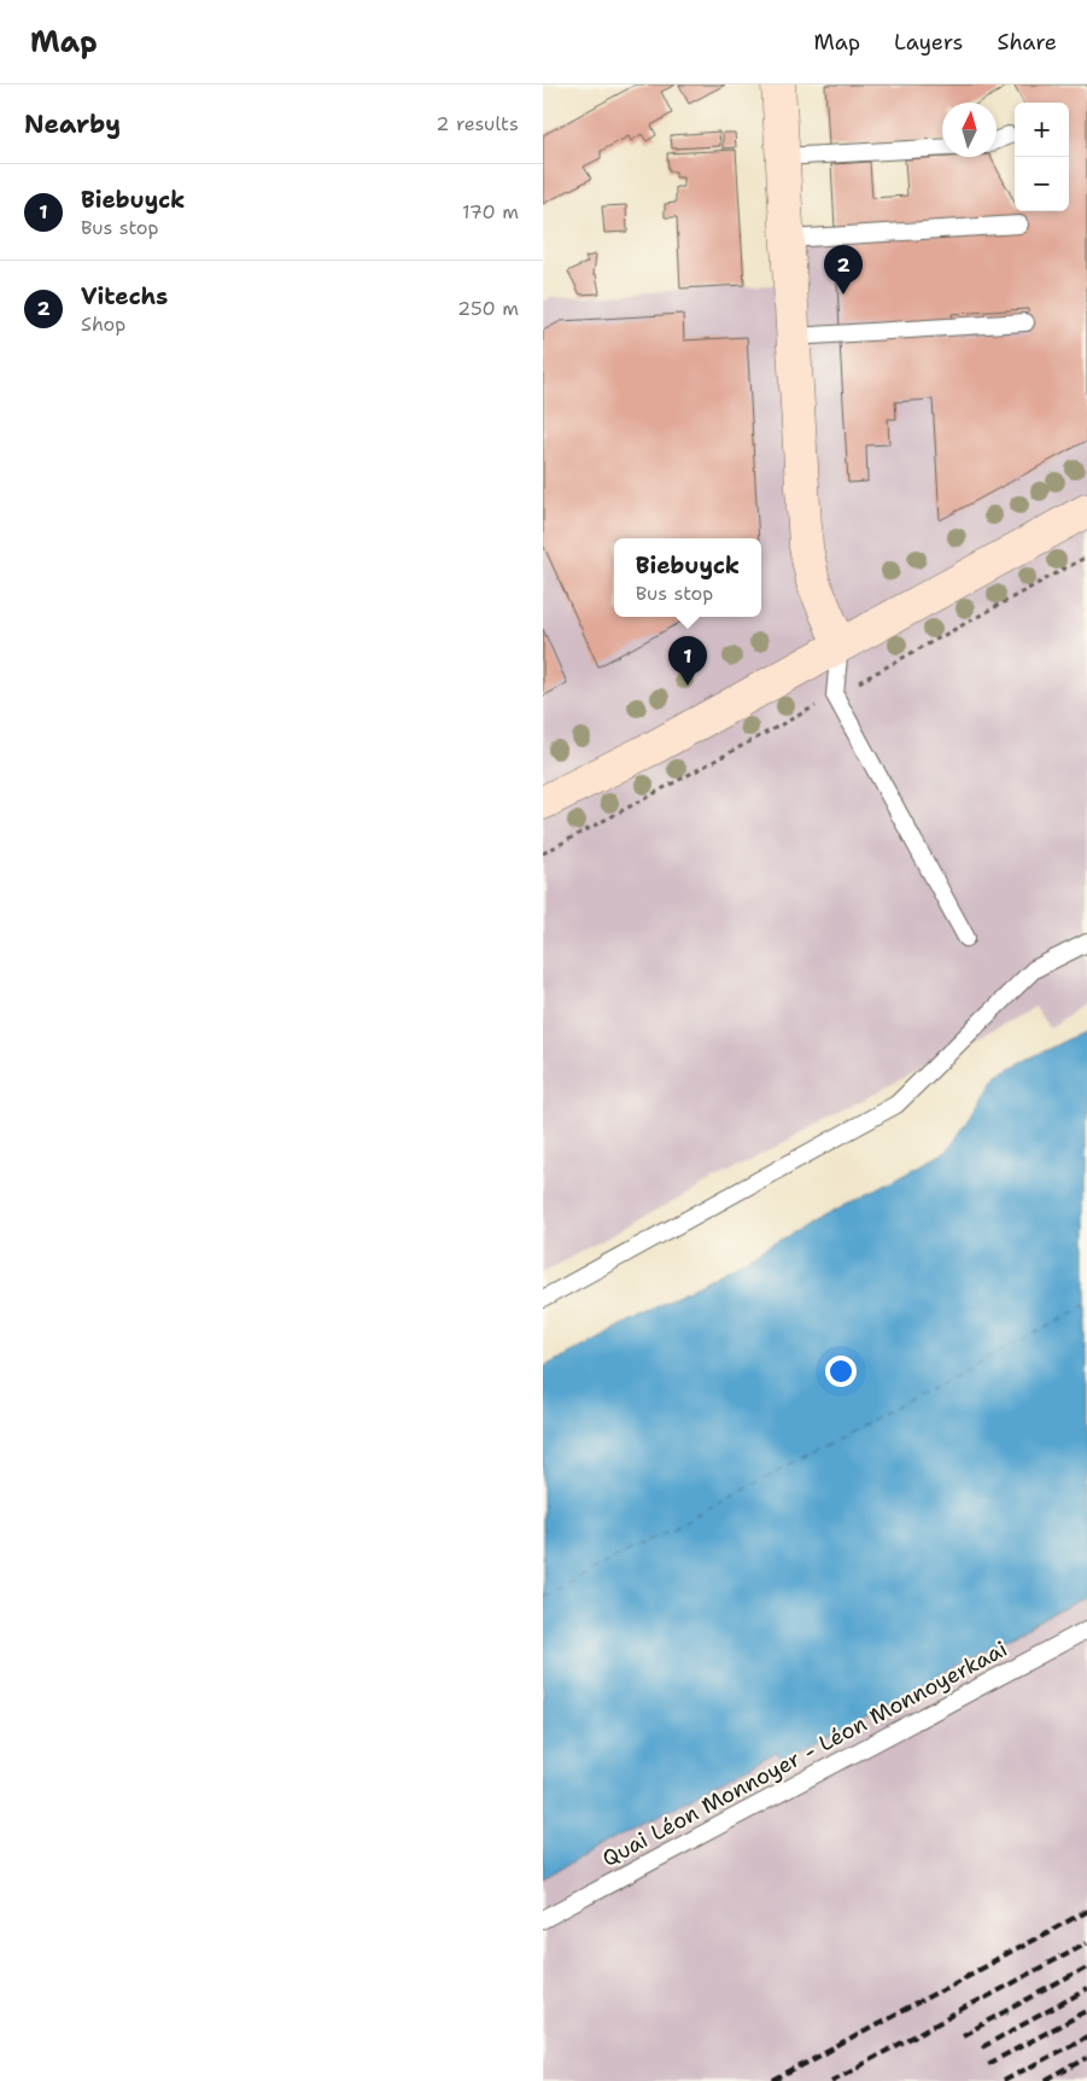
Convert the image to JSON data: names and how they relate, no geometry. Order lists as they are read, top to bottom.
{
  "streets": {
    "lane": ["Quai Léon Monnoyer - Léon Monnoyerkaai"]
  },
  "north": "top",
  "page": {
    "header": "Map",
    "nav": ["Map", "Layers", "Share"],
    "heading": ["Nearby", "2 results"],
    "map_buttons": ["+", "−"],
    "list": [
      {
        "mark": "1",
        "name": "Biebuyck",
        "note": "Bus stop",
        "value": "170 m"
      },
      {
        "mark": "2",
        "name": "Vitechs",
        "note": "Shop",
        "value": "250 m"
      }
    ],
    "pins": ["2", "1"],
    "popup": ["Biebuyck", "Bus stop"]
  }
}
